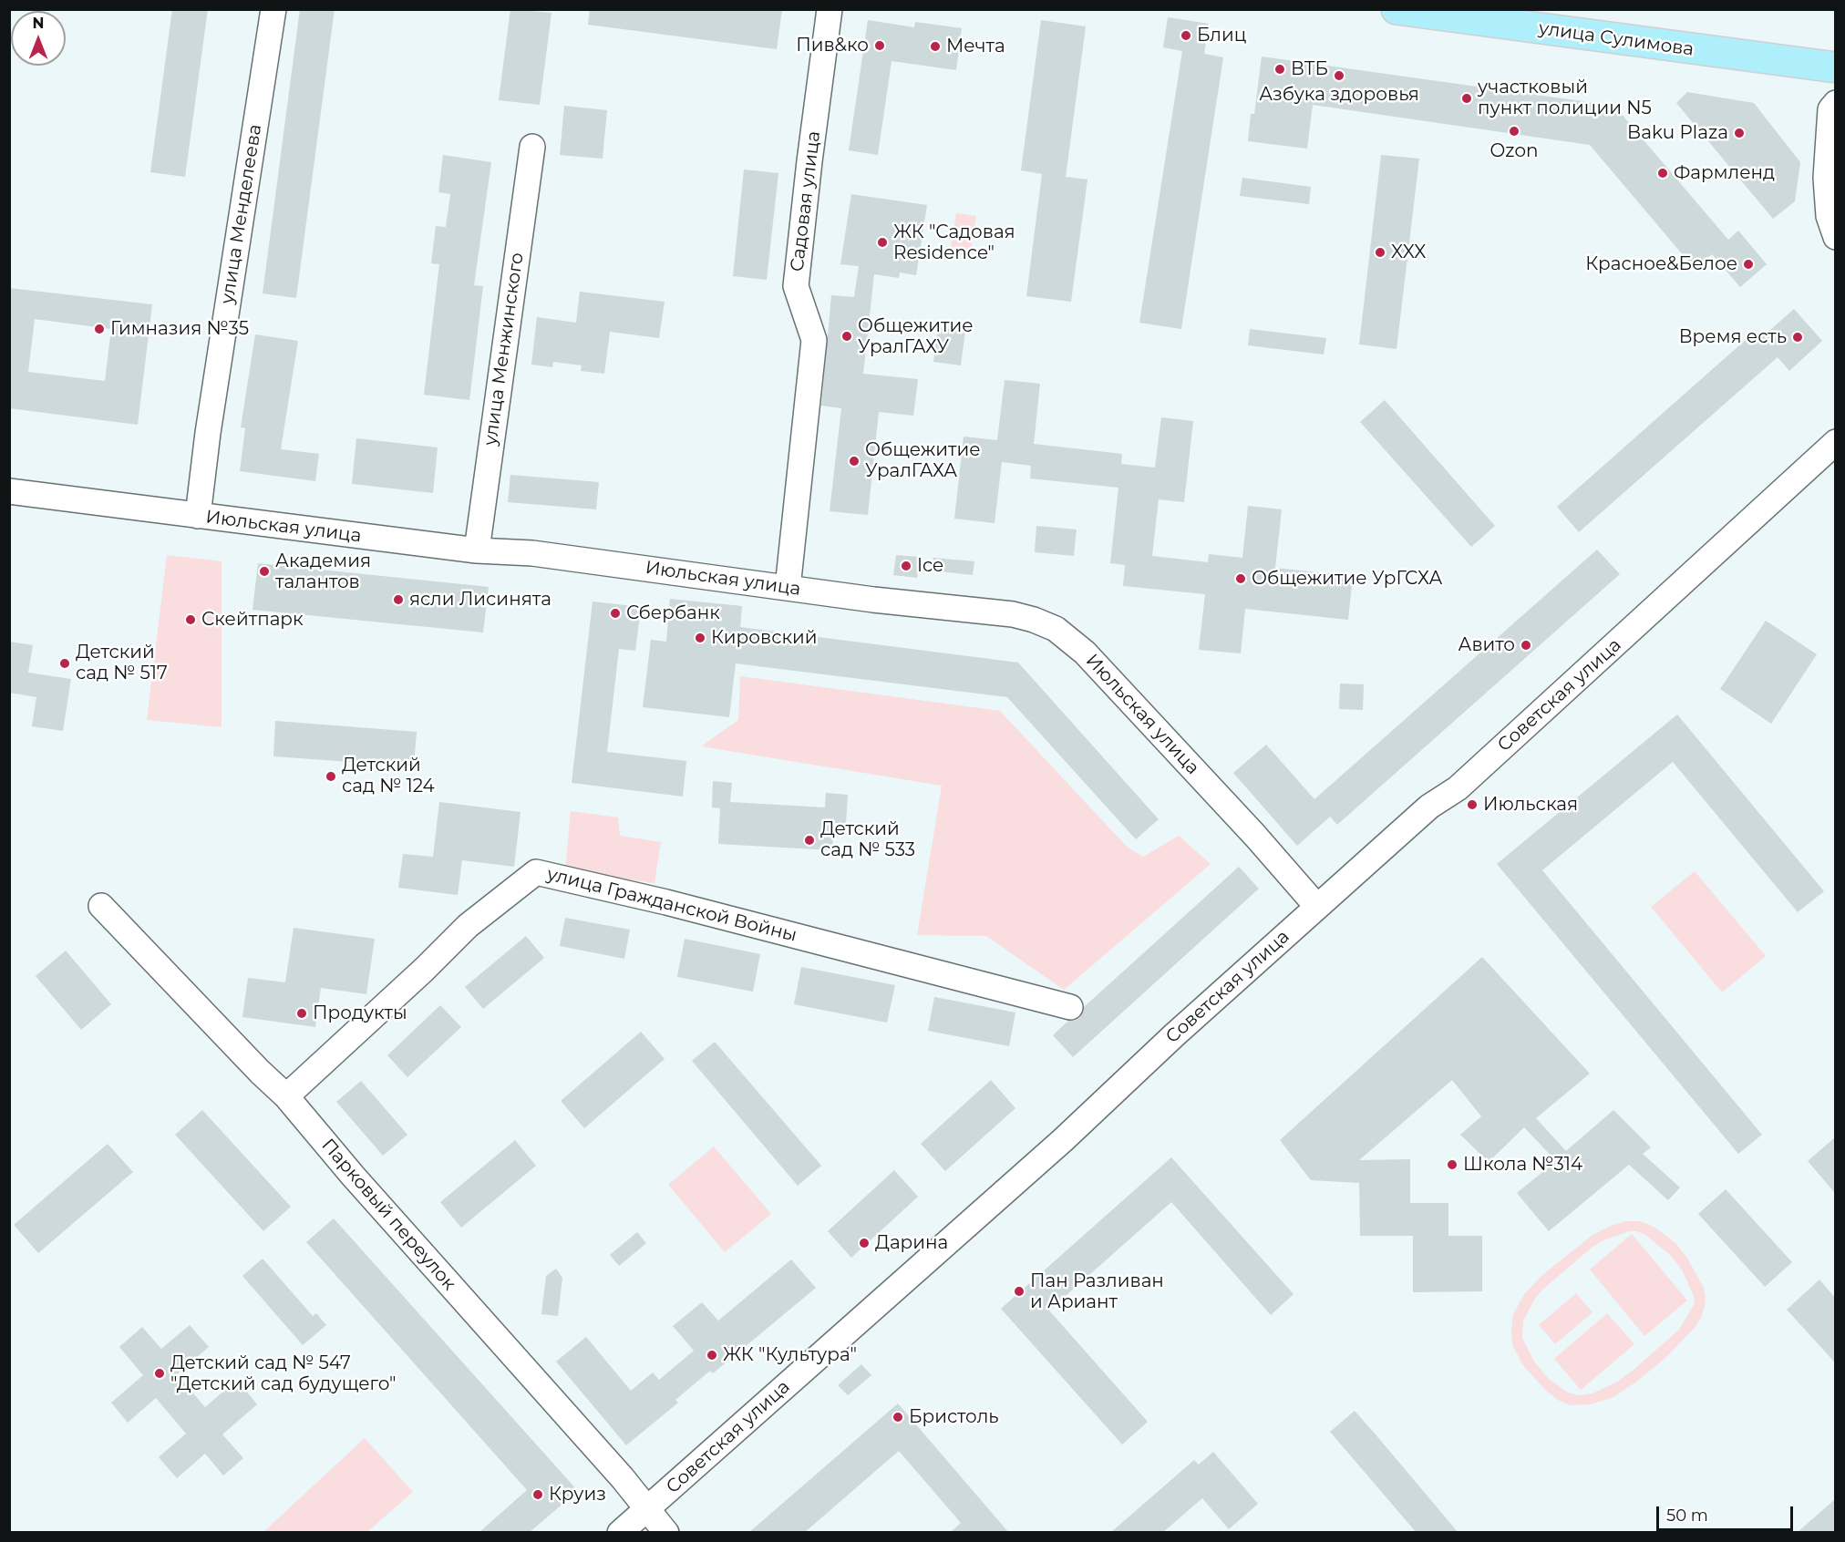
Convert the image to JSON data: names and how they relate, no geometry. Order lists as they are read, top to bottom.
{
  "streets": {
    "main road": ["улица Сулимова"],
    "street": [
      "Садовая улица",
      "улица Менделеева",
      "улица Менжинского",
      "Июльская улица",
      "Советская улица",
      "улица Гражданской Войны",
      "Парковый переулок"
    ]
  },
  "crossings": [
    ["Садовая улица", "Июльская улица"],
    ["улица Менделеева", "Июльская улица"],
    ["улица Менжинского", "Июльская улица"],
    ["Июльская улица", "Советская улица"],
    ["Советская улица", "Парковый переулок"],
    ["улица Гражданской Войны", "Парковый переулок"]
  ],
  "places": [
    "Блиц",
    "Пив&ко",
    "Мечта",
    "ВТБ",
    "Азбука здоровья",
    "участковый пункт полиции N5",
    "Ozon",
    "Baku Plaza",
    "Фармленд",
    "ЖК \"Садовая Residence\"",
    "XXX",
    "Красное&Белое",
    "Гимназия №35",
    "Общежитие УралГАХУ",
    "Время есть",
    "Общежитие УралГАХА",
    "Ice",
    "Академия талантов",
    "Общежитие УрГСХА",
    "ясли Лисинята",
    "Сбербанк",
    "Скейтпарк",
    "Кировский",
    "Авито",
    "Детский сад № 517",
    "Детский сад № 124",
    "Июльская",
    "Детский сад № 533",
    "Продукты",
    "Школа №314",
    "Дарина",
    "Пан Разливан и Ариант",
    "ЖК \"Культура\"",
    "Детский сад № 547 \"Детский сад будущего\"",
    "Бристоль",
    "Круиз"
  ],
  "scale_bar": "50 m",
  "north": "top"
}
